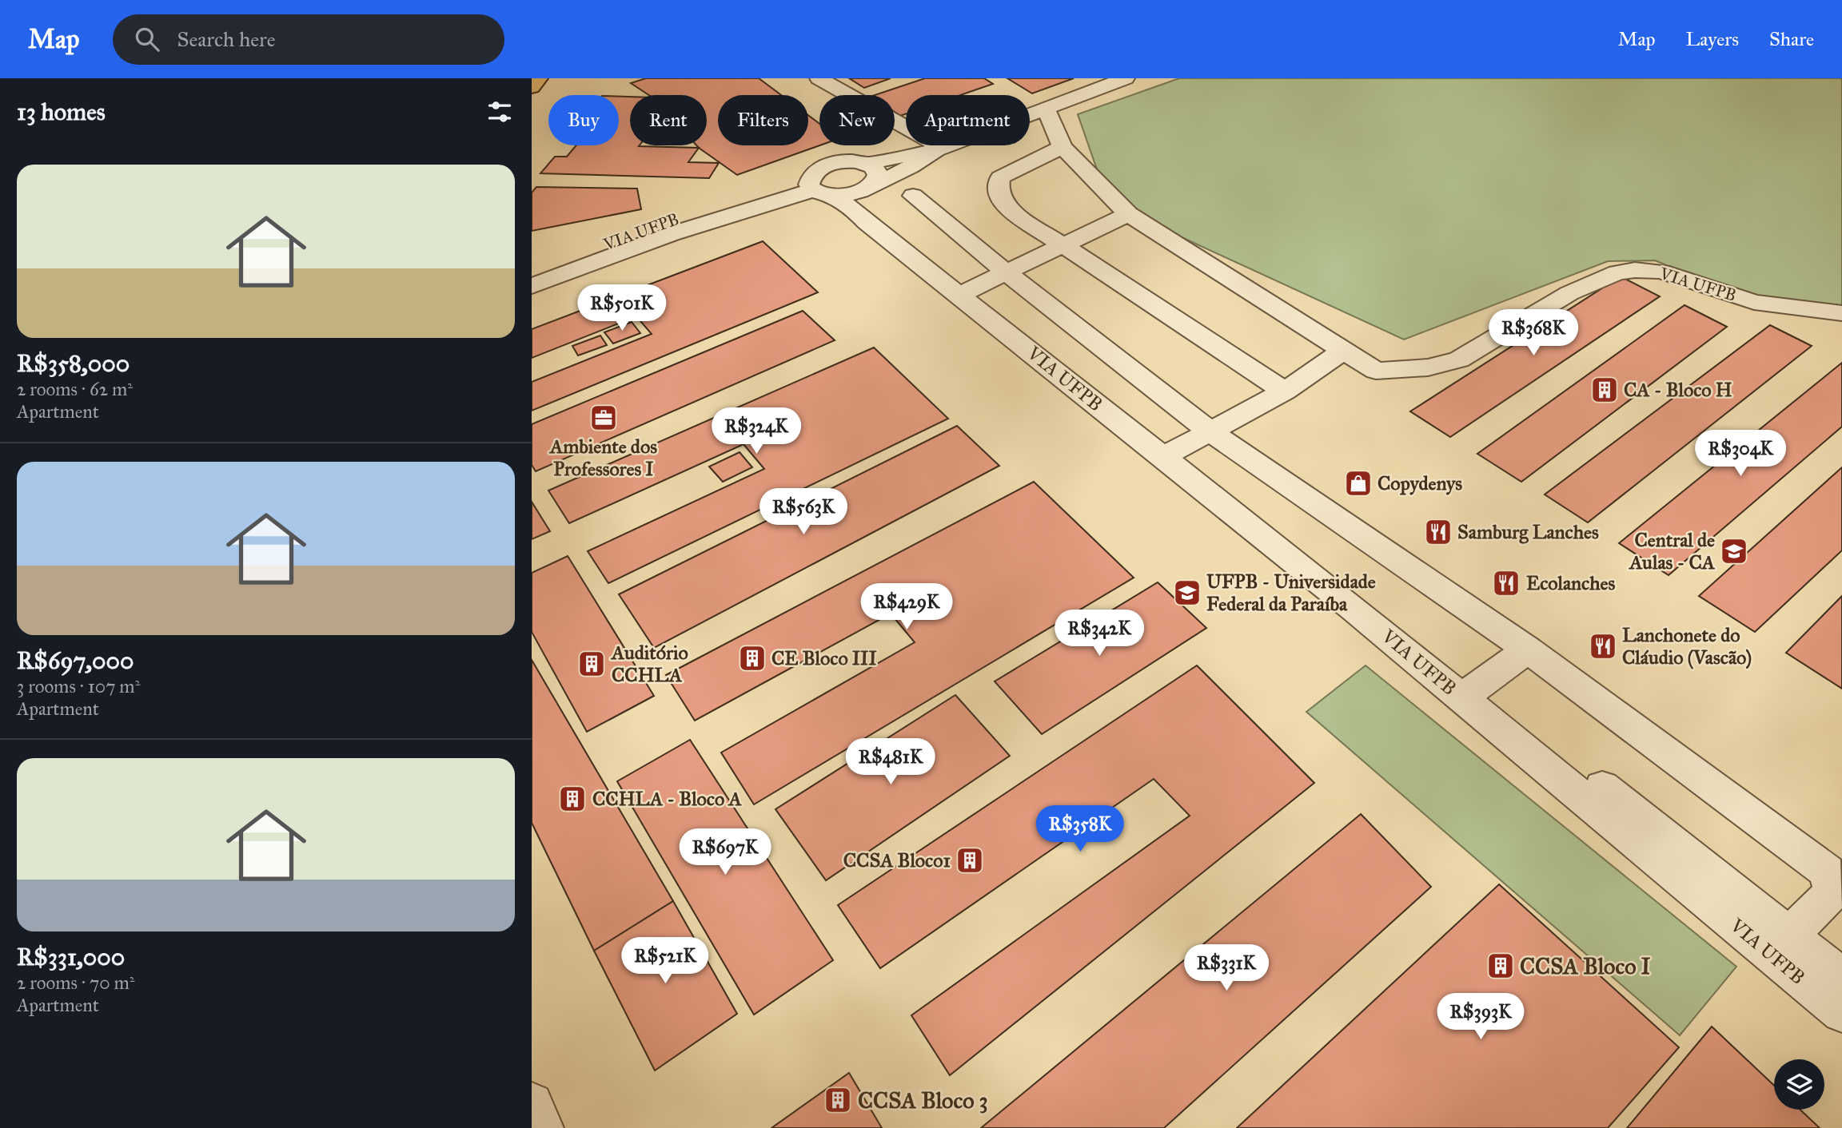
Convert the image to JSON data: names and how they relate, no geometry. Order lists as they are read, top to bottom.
{
  "streets": {
    "lane": ["VIA UFPB"]
  },
  "places": {
    "building": [
      "CA - Bloco H",
      "CE Bloco III",
      "Auditório CCHLA",
      "CCHLA - Bloco A",
      "CCSA Bloco1",
      "CCSA Bloco I",
      "CCSA Bloco 3"
    ],
    "office": ["Ambiente dos Professores I"],
    "shop": ["Copydenys"],
    "restaurant": ["Samburg Lanches", "Ecolanches", "Lanchonete do Cláudio (Vascão)"],
    "school or university": ["Central de Aulas - CA", "UFPB - Universidade Federal da Paraíba"]
  },
  "page": {
    "header": "Map",
    "search": "Search here",
    "nav": ["Map", "Layers", "Share"],
    "heading": "13 homes",
    "chip": [
      "Buy",
      "Rent",
      "Filters",
      "New",
      "Apartment"
    ],
    "list": [
      {
        "name": "R$358,000",
        "note": "2 rooms · 62 m² · Apartment"
      },
      {
        "name": "R$697,000",
        "note": "3 rooms · 107 m² · Apartment"
      },
      {
        "name": "R$331,000",
        "note": "2 rooms · 70 m² · Apartment"
      }
    ],
    "price": [
      "R$501K",
      "R$368K",
      "R$324K",
      "R$304K",
      "R$563K",
      "R$429K",
      "R$342K",
      "R$481K",
      "R$358K",
      "R$697K",
      "R$521K",
      "R$331K",
      "R$393K"
    ]
  }
}
